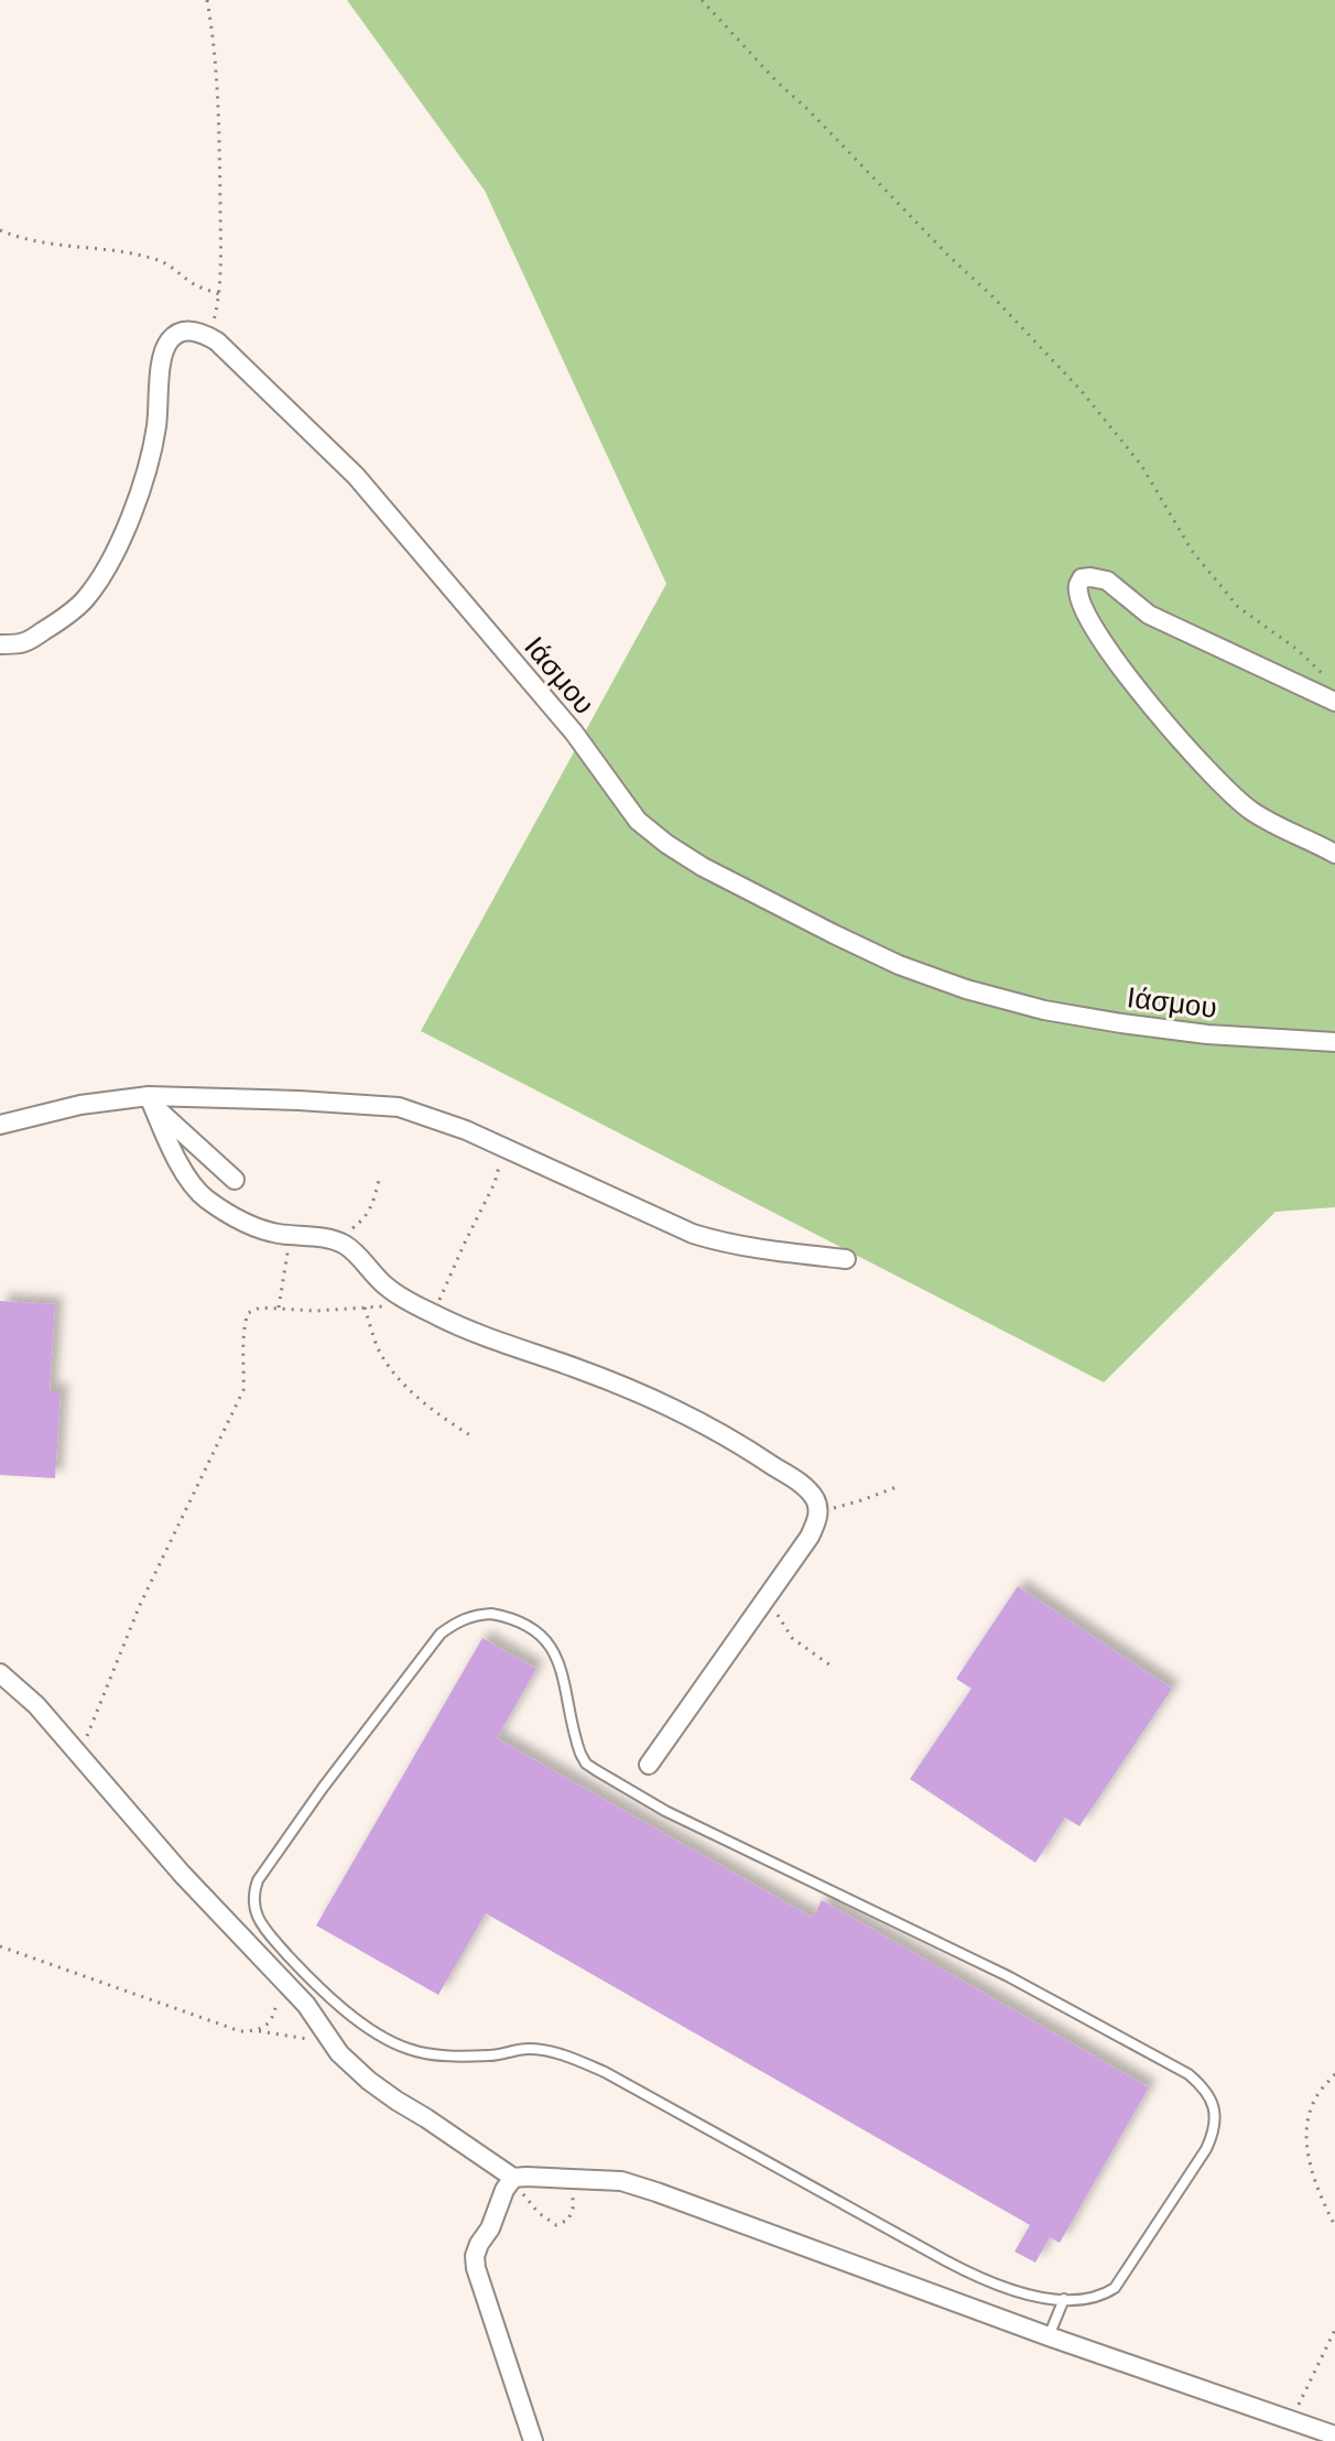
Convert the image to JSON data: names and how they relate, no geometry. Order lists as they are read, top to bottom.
{
  "streets": {
    "street": ["Ιάσμου"]
  }
}
